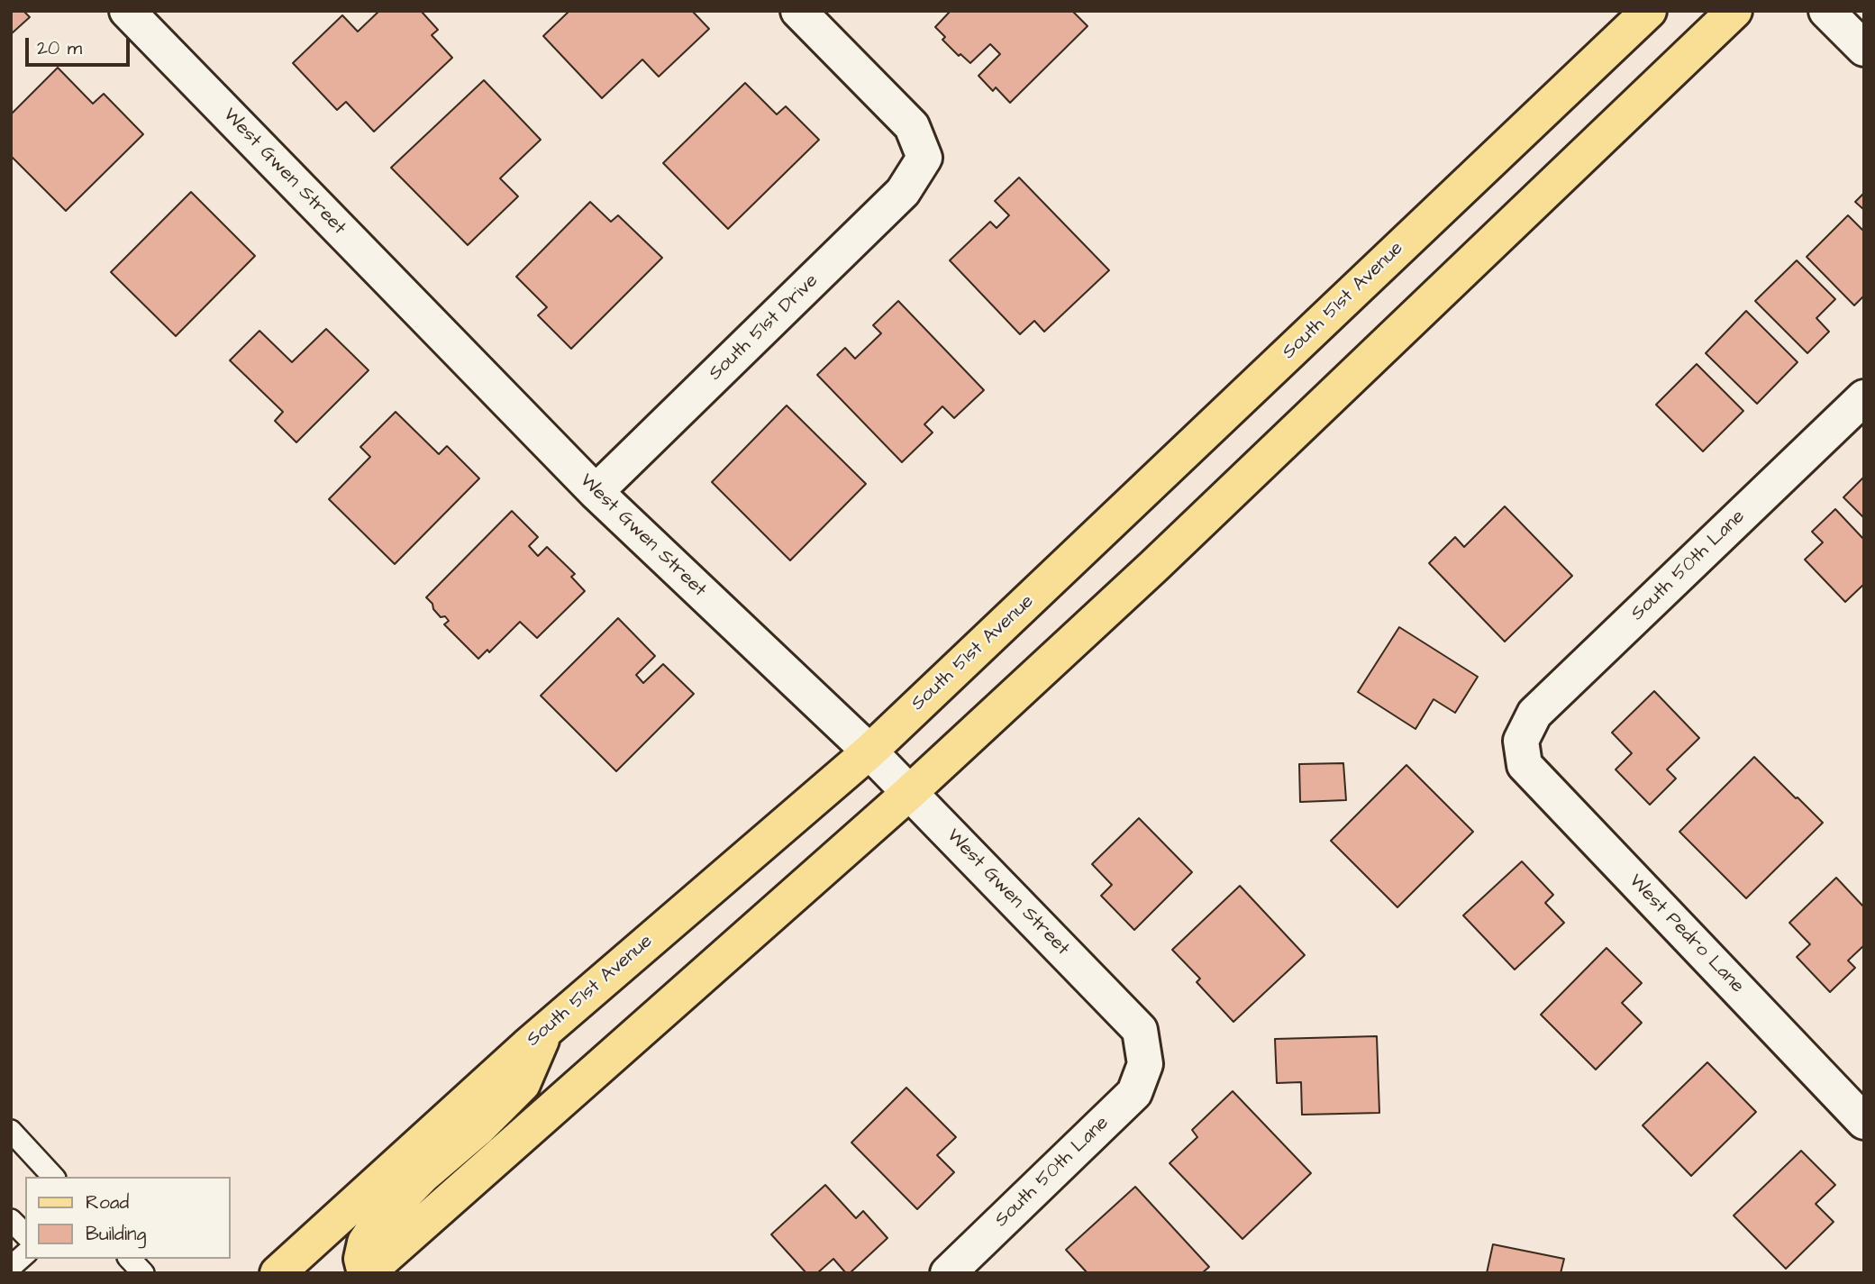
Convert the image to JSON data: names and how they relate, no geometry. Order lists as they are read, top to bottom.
{
  "streets": {
    "main road": ["South 51st Avenue"],
    "street": [
      "West Gwen Street",
      "South 51st Drive",
      "South 50th Lane",
      "West Pedro Lane"
    ]
  },
  "crossings": [
    ["West Gwen Street", "South 51st Avenue"],
    ["West Gwen Street", "South 51st Drive"],
    ["West Gwen Street", "South 50th Lane"],
    ["South 50th Lane", "West Pedro Lane"]
  ],
  "legend": ["Road", "Building"],
  "scale_bar": "20 m"
}
